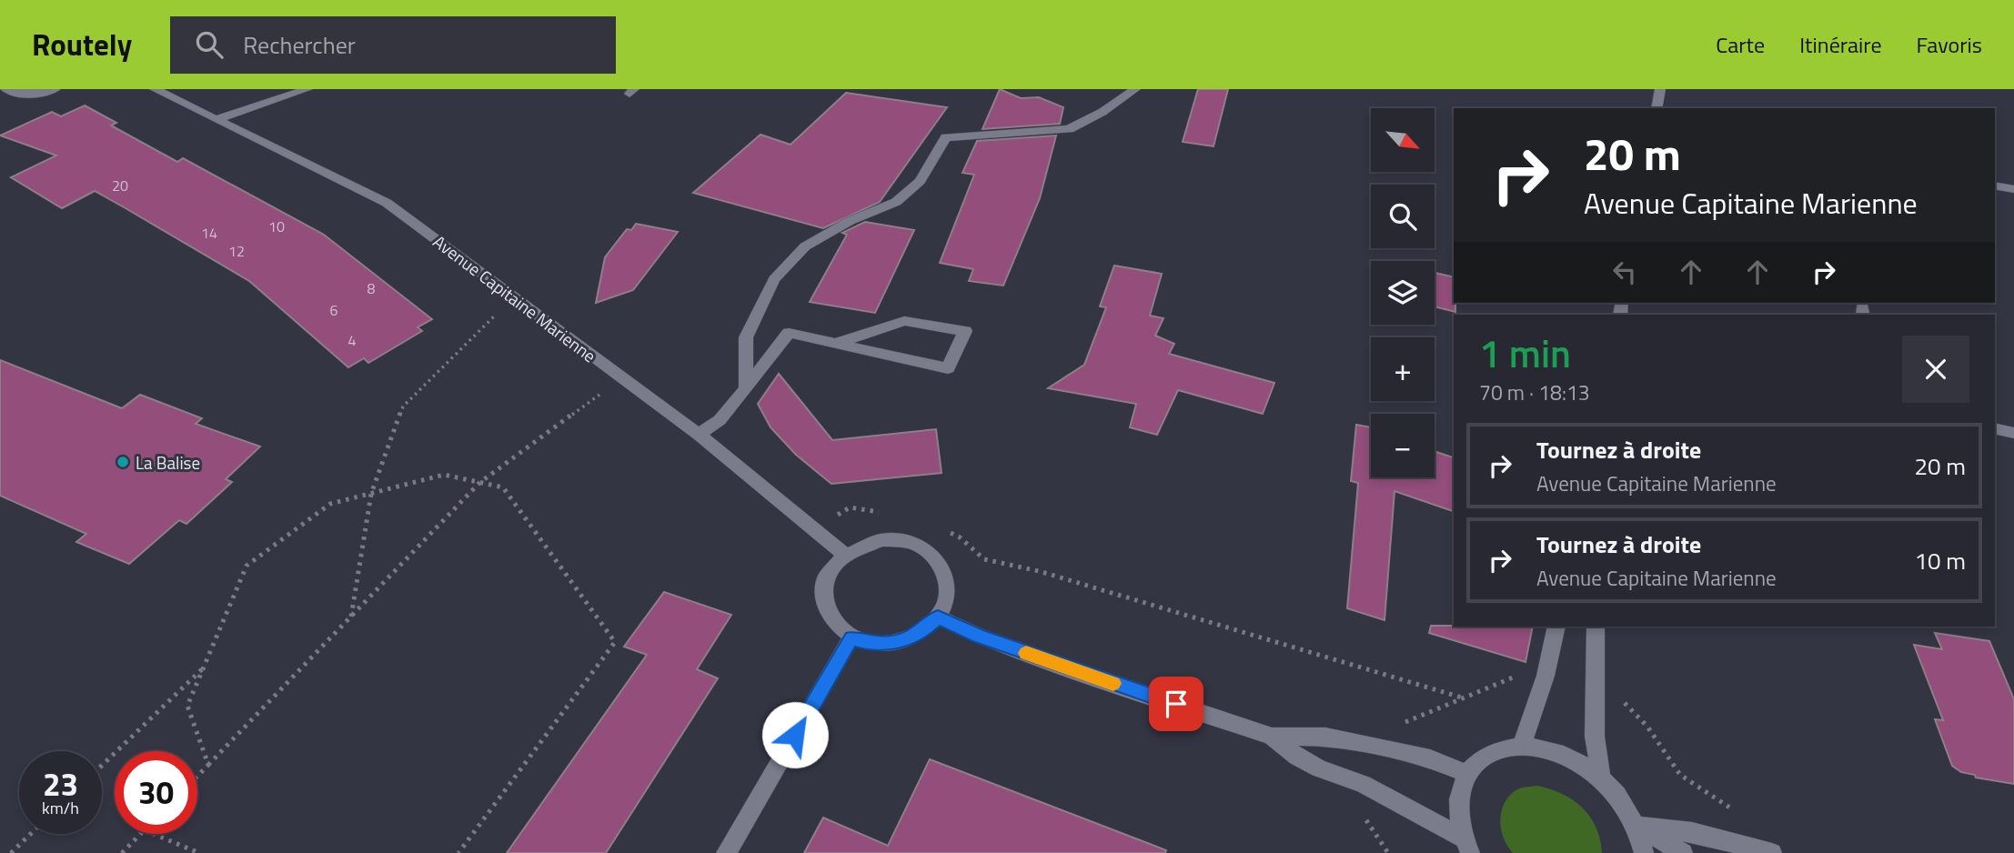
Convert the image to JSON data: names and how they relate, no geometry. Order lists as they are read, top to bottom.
{
  "streets": {
    "street": ["Avenue Capitaine Marienne"]
  },
  "places": ["La Balise"],
  "house_numbers": [
    "20",
    "10",
    "14",
    "12",
    "8",
    "6",
    "4"
  ],
  "north": "bottom right",
  "page": {
    "header": "Routely",
    "search": "Rechercher",
    "nav": ["Carte", "Itinéraire", "Favoris"],
    "map_buttons": ["+", "−"],
    "turn": ["20 m", "Avenue Capitaine Marienne"],
    "heading": ["1 min", "70 m · 18:13"],
    "list": [
      {
        "name": "Tournez à droite",
        "note": "Avenue Capitaine Marienne",
        "value": "20 m"
      },
      {
        "name": "Tournez à droite",
        "note": "Avenue Capitaine Marienne",
        "value": "10 m"
      }
    ],
    "speed": "23 km/h",
    "limit": "30"
  }
}
